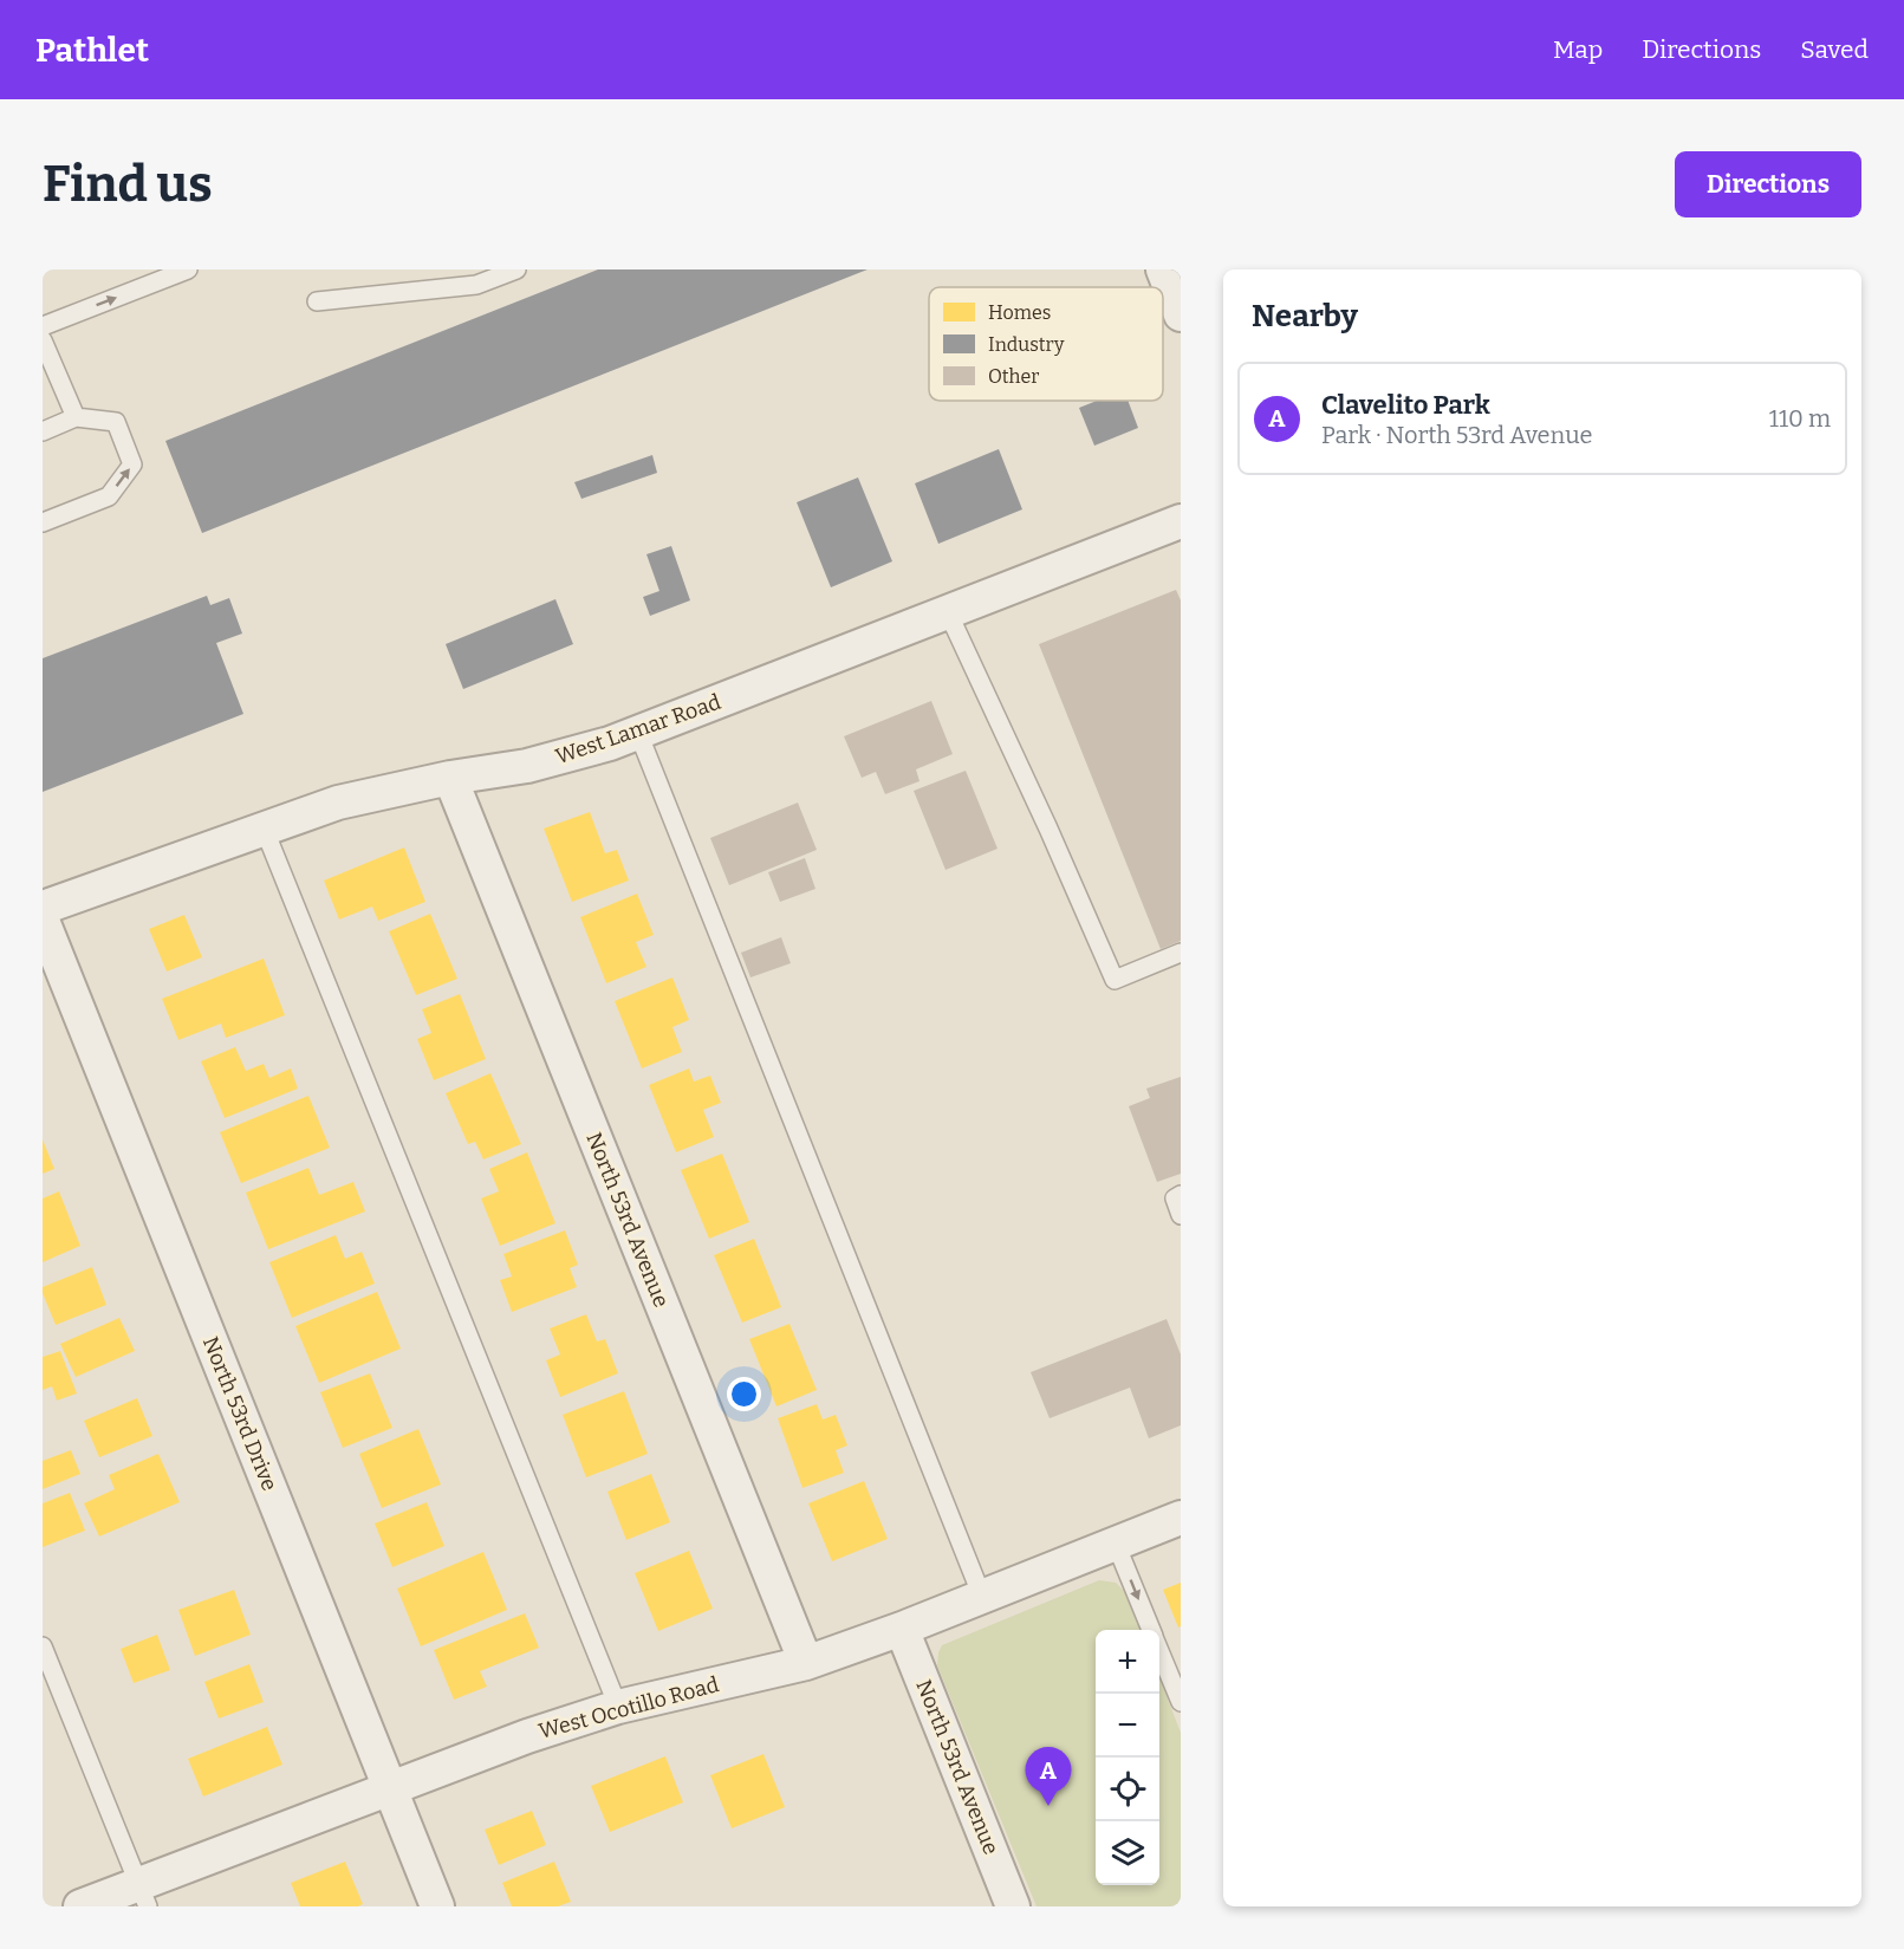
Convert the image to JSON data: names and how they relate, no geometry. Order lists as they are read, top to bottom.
{
  "streets": {
    "street": [
      "West Lamar Road",
      "North 53rd Avenue",
      "North 53rd Drive",
      "West Ocotillo Road"
    ]
  },
  "crossings": [
    ["West Lamar Road", "North 53rd Avenue"],
    ["North 53rd Avenue", "West Ocotillo Road"],
    ["North 53rd Drive", "West Ocotillo Road"]
  ],
  "legend": ["Homes", "Industry", "Other"],
  "page": {
    "header": "Pathlet",
    "nav": ["Map", "Directions", "Saved"],
    "buttons": "Directions",
    "title": "Find us",
    "heading": "Nearby",
    "list": [
      {
        "mark": "A",
        "name": "Clavelito Park",
        "note": "Park · North 53rd Avenue",
        "value": "110 m"
      }
    ],
    "map_buttons": ["+", "−"],
    "pins": "A"
  }
}
